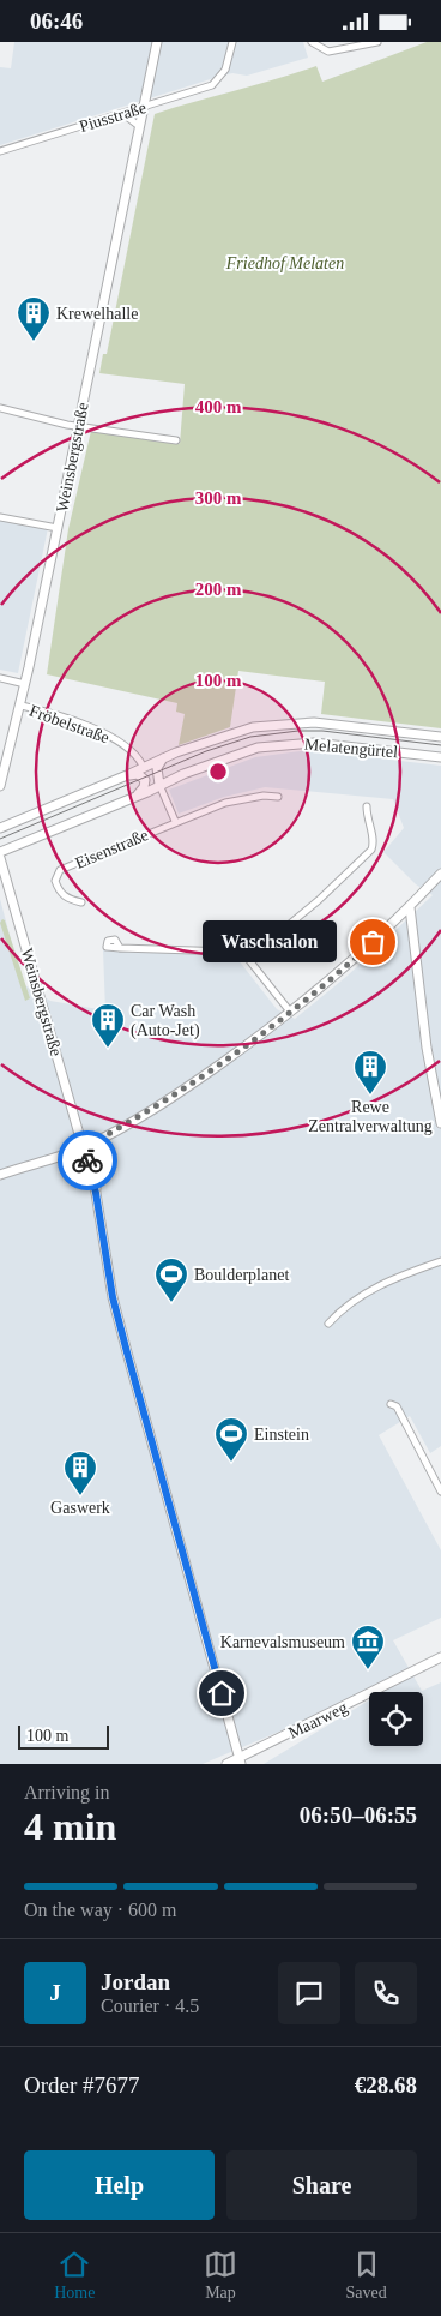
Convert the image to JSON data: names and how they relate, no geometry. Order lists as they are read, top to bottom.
{
  "streets": {
    "main road": ["Weinsbergstraße", "Melatengürtel", "Maarweg"],
    "street": ["Piusstraße", "Fröbelstraße", "Eisenstraße"]
  },
  "crossings": [
    ["Piusstraße", "Weinsbergstraße"],
    ["Weinsbergstraße", "Fröbelstraße"],
    ["Weinsbergstraße", "Maarweg"],
    ["Fröbelstraße", "Melatengürtel"]
  ],
  "parks": ["Friedhof Melaten"],
  "places": {
    "building": [
      "Krewelhalle",
      "Car Wash (Auto-Jet)",
      "Rewe Zentralverwaltung",
      "Gaswerk"
    ],
    "other": ["Waschsalon"],
    "sports": ["Boulderplanet", "Einstein"],
    "museum": ["Karnevalsmuseum"]
  },
  "scale_bar": "100 m",
  "page": {
    "status": "06:46",
    "bubble": "Waschsalon",
    "scale": "100 m",
    "heading": ["4 min", "Arriving in", "06:50–06:55"],
    "panel": [
      "Jordan",
      "Courier · 4.5",
      "Order #7677",
      "€28.68"
    ],
    "bar": "On the way · 600 m",
    "round": "J",
    "buttons": ["Help", "Share"],
    "tabs": ["Home", "Map", "Saved"]
  },
  "rings": [
    "400 m",
    "300 m",
    "200 m",
    "100 m"
  ]
}
